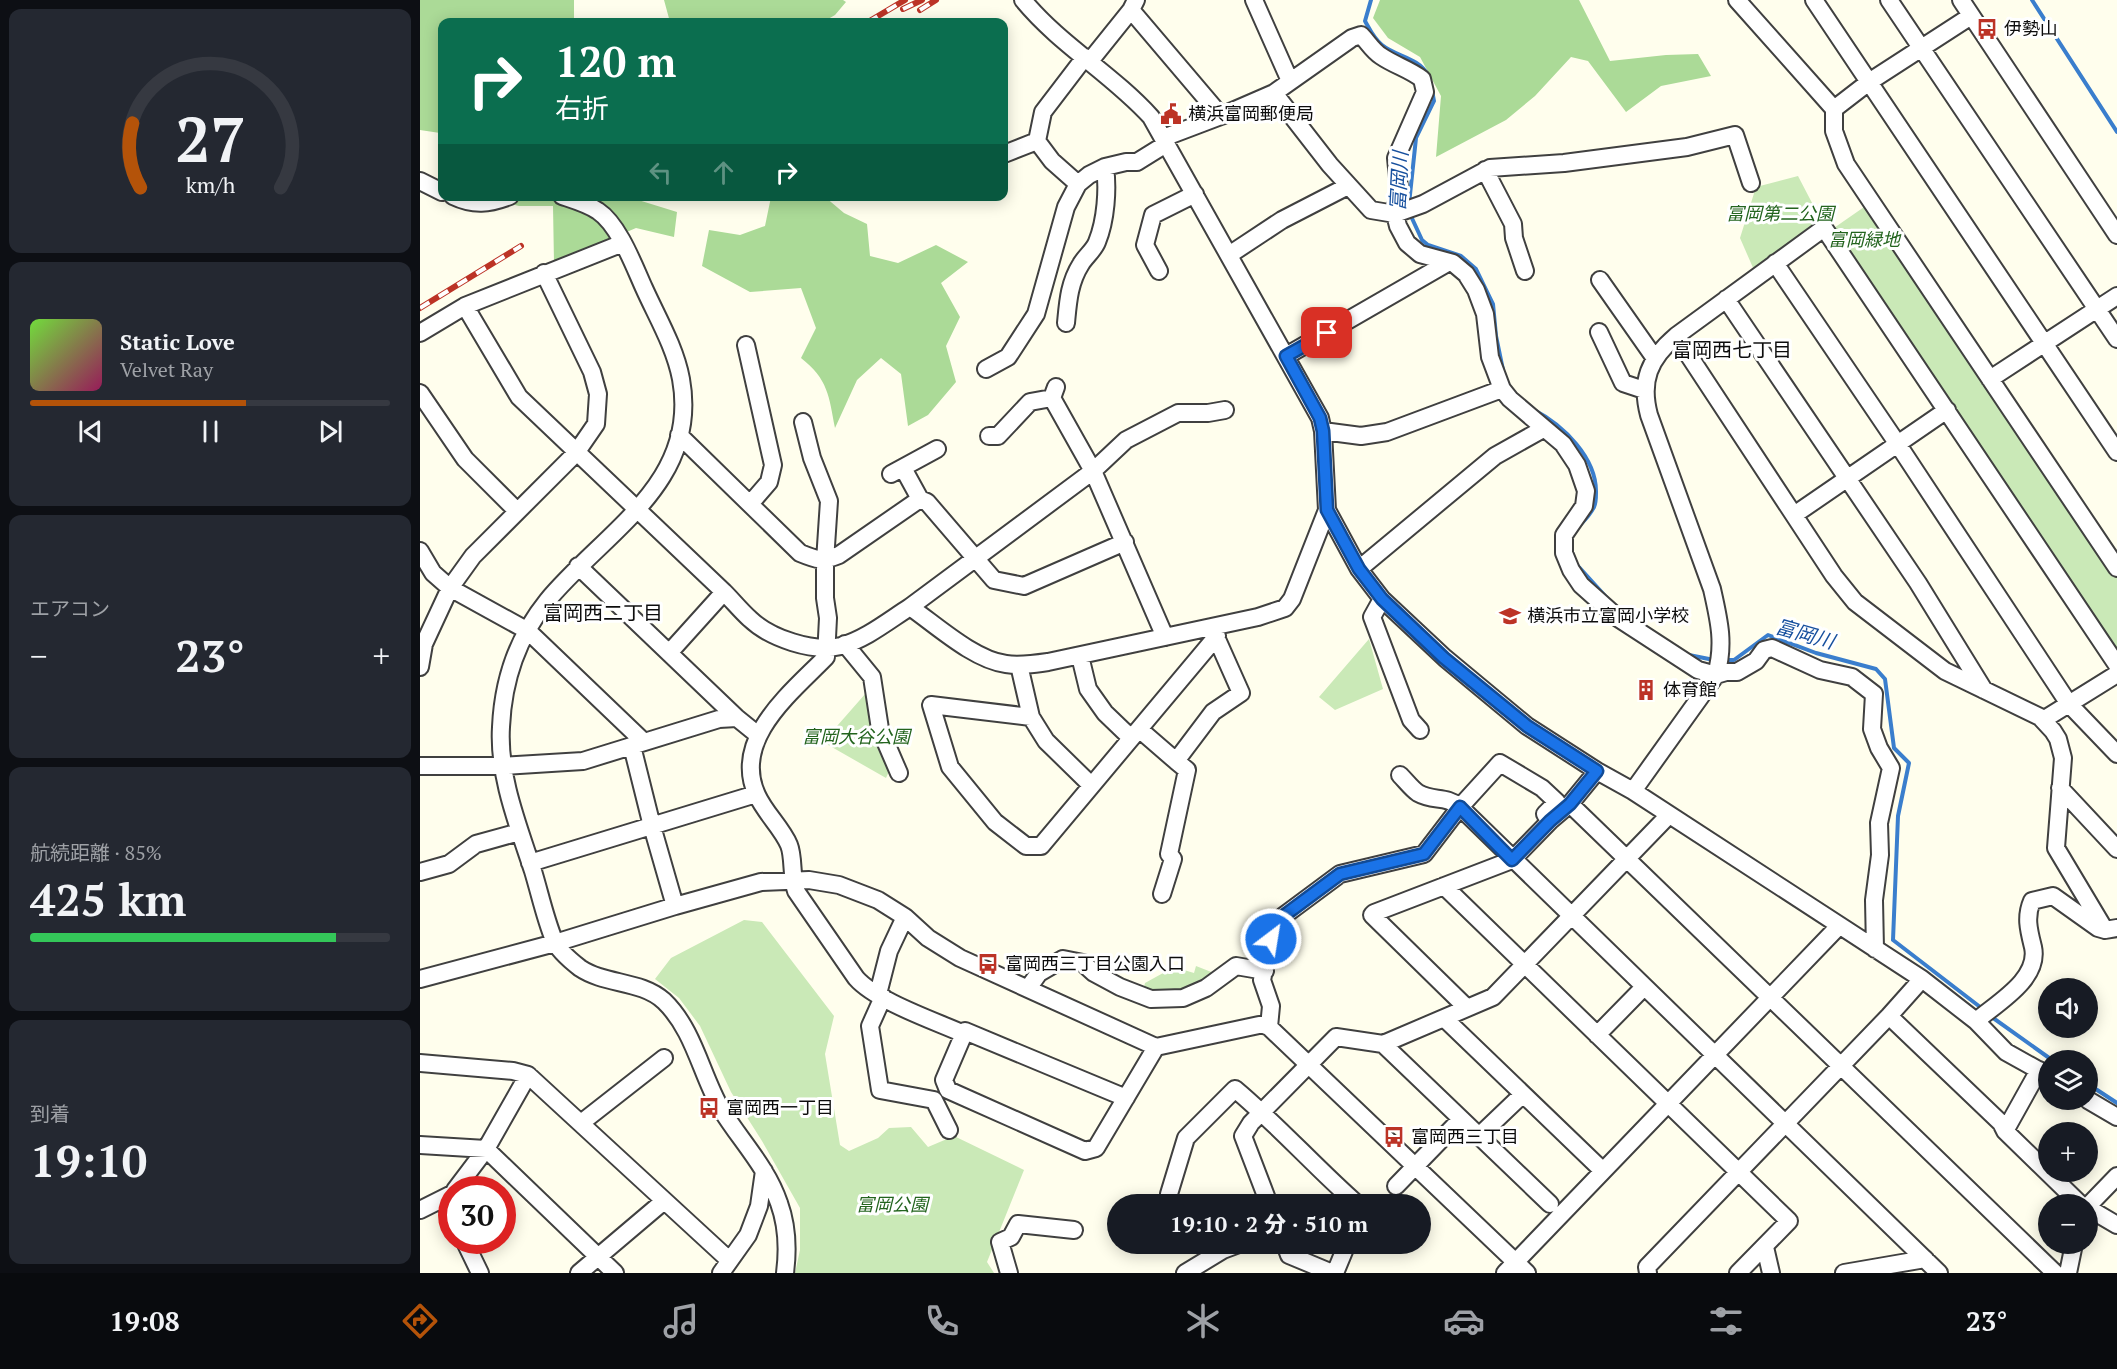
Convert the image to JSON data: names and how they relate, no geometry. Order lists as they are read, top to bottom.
{
  "districts": ["富岡西七丁目", "富岡西二丁目"],
  "water": ["富岡川"],
  "parks": [
    "富岡第二公園",
    "富岡緑地",
    "富岡大谷公園",
    "富岡公園"
  ],
  "places": {
    "bus stop": [
      "伊勢山",
      "富岡西三丁目公園入口",
      "富岡西一丁目",
      "富岡西三丁目"
    ],
    "public building": ["横浜富岡郵便局"],
    "school or university": ["横浜市立富岡小学校"],
    "building": ["体育館"]
  },
  "page": {
    "turn": ["120 m", "右折"],
    "song": ["Static Love", "Velvet Ray"],
    "tile": [
      "エアコン",
      ["航続距離 · 85%", "425 km"],
      ["到着", "19:10"]
    ],
    "heat": ["−", "23°", "+"],
    "map_buttons": ["+", "−"],
    "limit": "30",
    "trip": "19:10 · 2 分 · 510 m",
    "tabs": ["19:08", "23°"],
    "gauge": ["27", "km/h"]
  }
}
